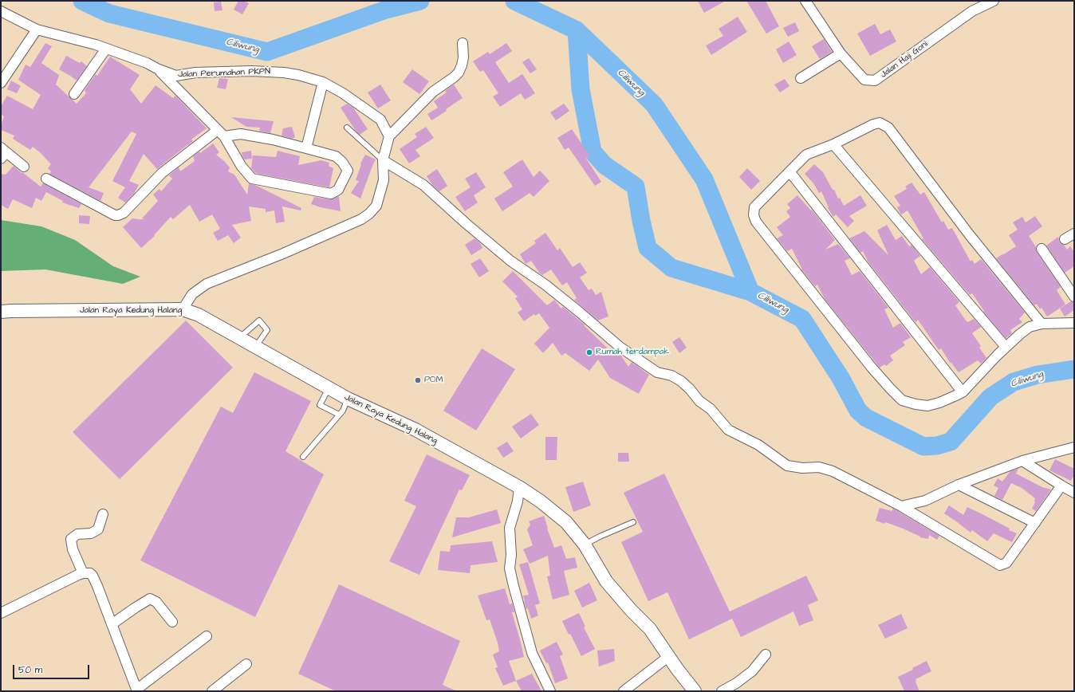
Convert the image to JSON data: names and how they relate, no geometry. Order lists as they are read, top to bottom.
{
  "streets": {
    "main road": ["Jalan Raya Kedung Halang"],
    "street": ["Jalan Haji Goni", "Jalan Perumahan PKPN"]
  },
  "water": ["Ciliwung"],
  "places": ["Rumah terdampak", "POM"],
  "scale_bar": "50 m"
}
